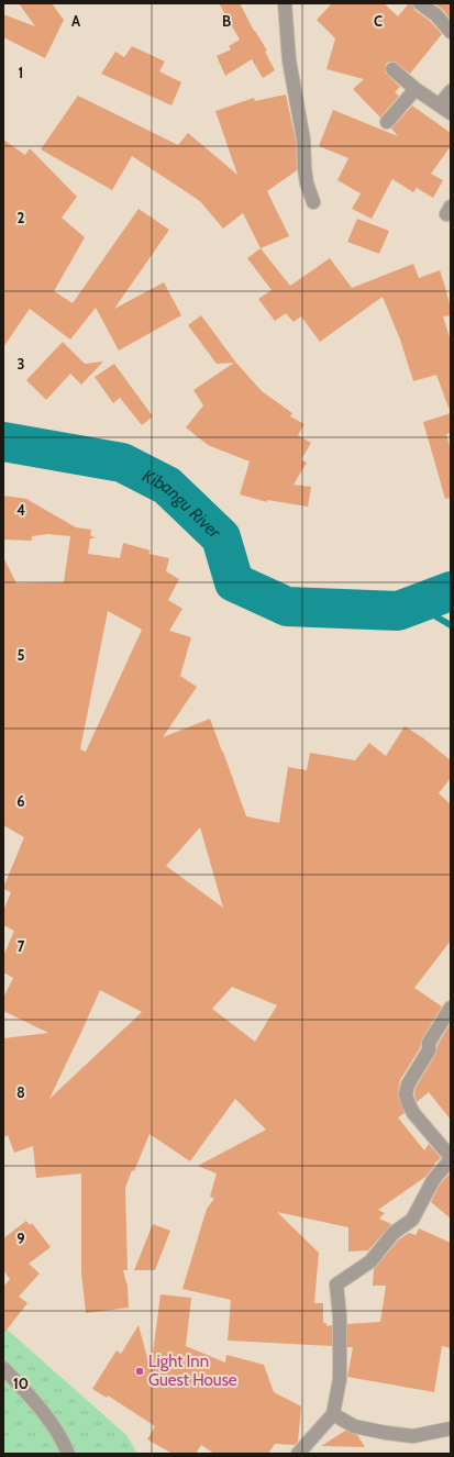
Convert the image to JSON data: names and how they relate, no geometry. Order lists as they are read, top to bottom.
{
  "water": ["Kibangu River"],
  "places": ["Light Inn Guest House"],
  "grid": {
    "columns": ["A", "B", "C"],
    "rows": [
      "1",
      "2",
      "3",
      "4",
      "5",
      "6",
      "7",
      "8",
      "9",
      "10"
    ]
  }
}
